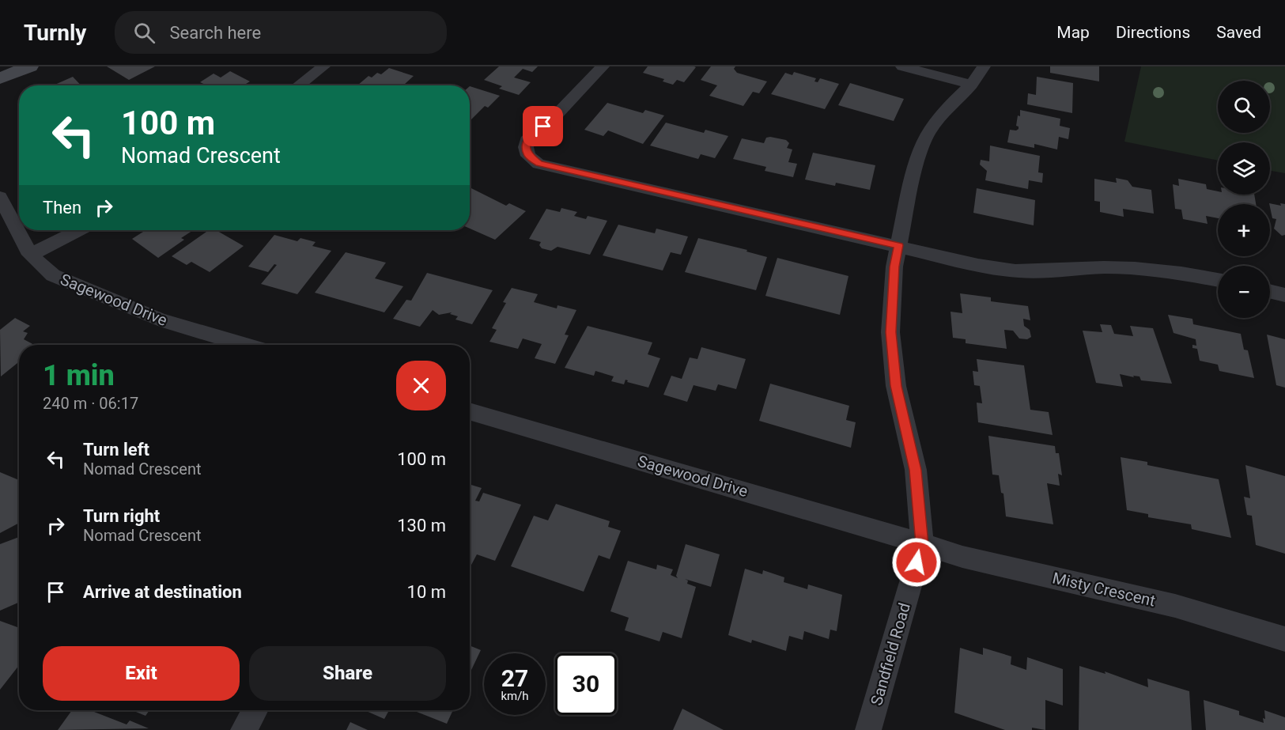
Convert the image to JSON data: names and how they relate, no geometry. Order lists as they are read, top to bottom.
{
  "streets": {
    "street": ["Sagewood Drive", "Misty Crescent", "Sandfield Road"]
  },
  "crossings": [
    ["Sagewood Drive", "Misty Crescent"],
    ["Sagewood Drive", "Sandfield Road"],
    ["Misty Crescent", "Sandfield Road"]
  ],
  "page": {
    "header": "Turnly",
    "search": "Search here",
    "nav": ["Map", "Directions", "Saved"],
    "map_buttons": ["+", "−"],
    "turn": ["100 m", "Nomad Crescent"],
    "then": "Then",
    "heading": ["1 min", "240 m · 06:17"],
    "list": [
      {
        "name": "Turn left",
        "note": "Nomad Crescent",
        "value": "100 m"
      },
      {
        "name": "Turn right",
        "note": "Nomad Crescent",
        "value": "130 m"
      },
      {
        "name": "Arrive at destination",
        "value": "10 m"
      }
    ],
    "buttons": ["Exit", "Share"],
    "speed": "27 km/h",
    "limit": "30"
  }
}
